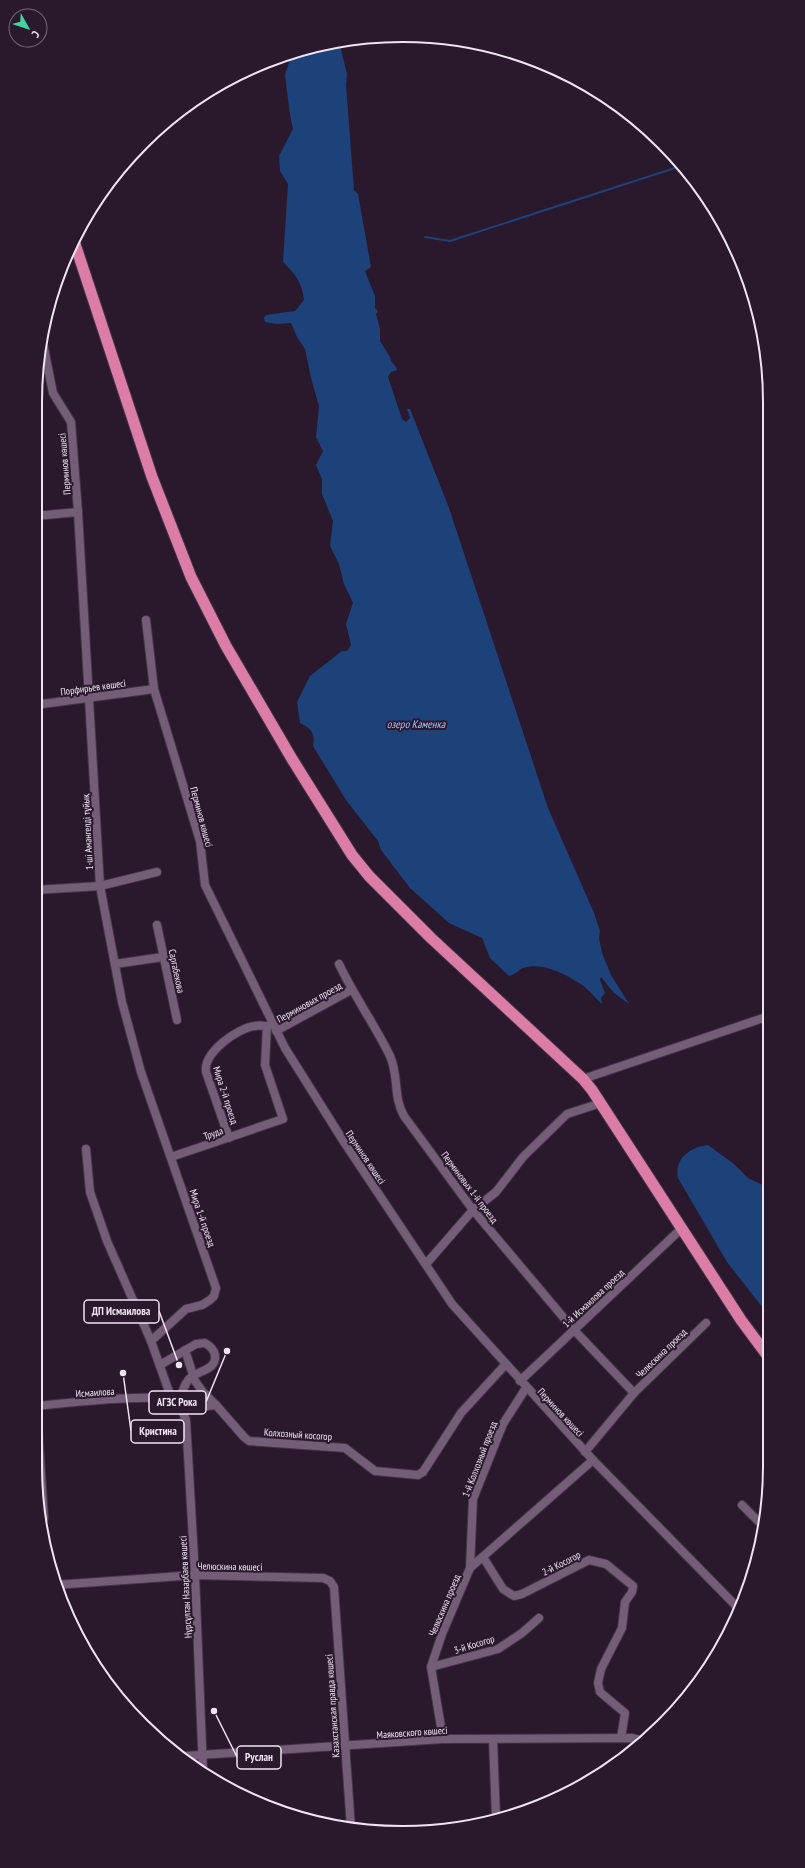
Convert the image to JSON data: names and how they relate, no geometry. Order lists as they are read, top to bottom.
{
  "streets": {
    "street": [
      "Перминов көшесі",
      "Порфирьев көшесі",
      "1-ші Амангелді тұйық",
      "Саргабекова",
      "Перминовых проезд",
      "Мира 2-й проезд",
      "Труда",
      "Перминовых 1-й проезд",
      "Мира 1-й проезд",
      "1-й Исмаилова проезд",
      "Челюскина проезд",
      "Исмаилова",
      "Колхозный косогор",
      "1-й Колхозный проезд",
      "2-й Косогор",
      "Челюскина көшесі",
      "Нұрсұлтан Назарбаев көшесі",
      "3-й Косогор",
      "Казахстанская правда көшесі",
      "Маяковского көшесі"
    ]
  },
  "crossings": [
    ["Перминов көшесі", "Порфирьев көшесі"],
    ["Перминов көшесі", "1-ші Амангелді тұйық"],
    ["Перминов көшесі", "Перминовых проезд"],
    ["Перминов көшесі", "Мира 2-й проезд"],
    ["Перминов көшесі", "Труда"],
    ["Перминов көшесі", "1-й Исмаилова проезд"],
    ["Перминов көшесі", "Челюскина проезд"],
    ["Перминов көшесі", "Колхозный косогор"],
    ["Перминов көшесі", "1-й Колхозный проезд"],
    ["Порфирьев көшесі", "1-ші Амангелді тұйық"],
    ["1-ші Амангелді тұйық", "Мира 1-й проезд"],
    ["Перминовых проезд", "Мира 2-й проезд"],
    ["Перминовых проезд", "Труда"],
    ["Перминовых проезд", "Перминовых 1-й проезд"],
    ["Мира 2-й проезд", "Труда"],
    ["Труда", "Мира 1-й проезд"],
    ["Перминовых 1-й проезд", "1-й Исмаилова проезд"],
    ["Перминовых 1-й проезд", "Челюскина проезд"],
    ["Мира 1-й проезд", "Нұрсұлтан Назарбаев көшесі"],
    ["Челюскина проезд", "1-й Колхозный проезд"],
    ["Челюскина проезд", "2-й Косогор"],
    ["Челюскина проезд", "3-й Косогор"],
    ["Челюскина проезд", "Маяковского көшесі"],
    ["Исмаилова", "Нұрсұлтан Назарбаев көшесі"],
    ["2-й Косогор", "Маяковского көшесі"],
    ["Челюскина көшесі", "Нұрсұлтан Назарбаев көшесі"],
    ["Челюскина көшесі", "Казахстанская правда көшесі"],
    ["Нұрсұлтан Назарбаев көшесі", "Маяковского көшесі"],
    ["Казахстанская правда көшесі", "Маяковского көшесі"]
  ],
  "water": ["озеро Каменка"],
  "places": [
    "АГЗС Рока",
    "ДП Исмаилова",
    "Кристина",
    "Руслан"
  ],
  "north": "bottom right"
}
